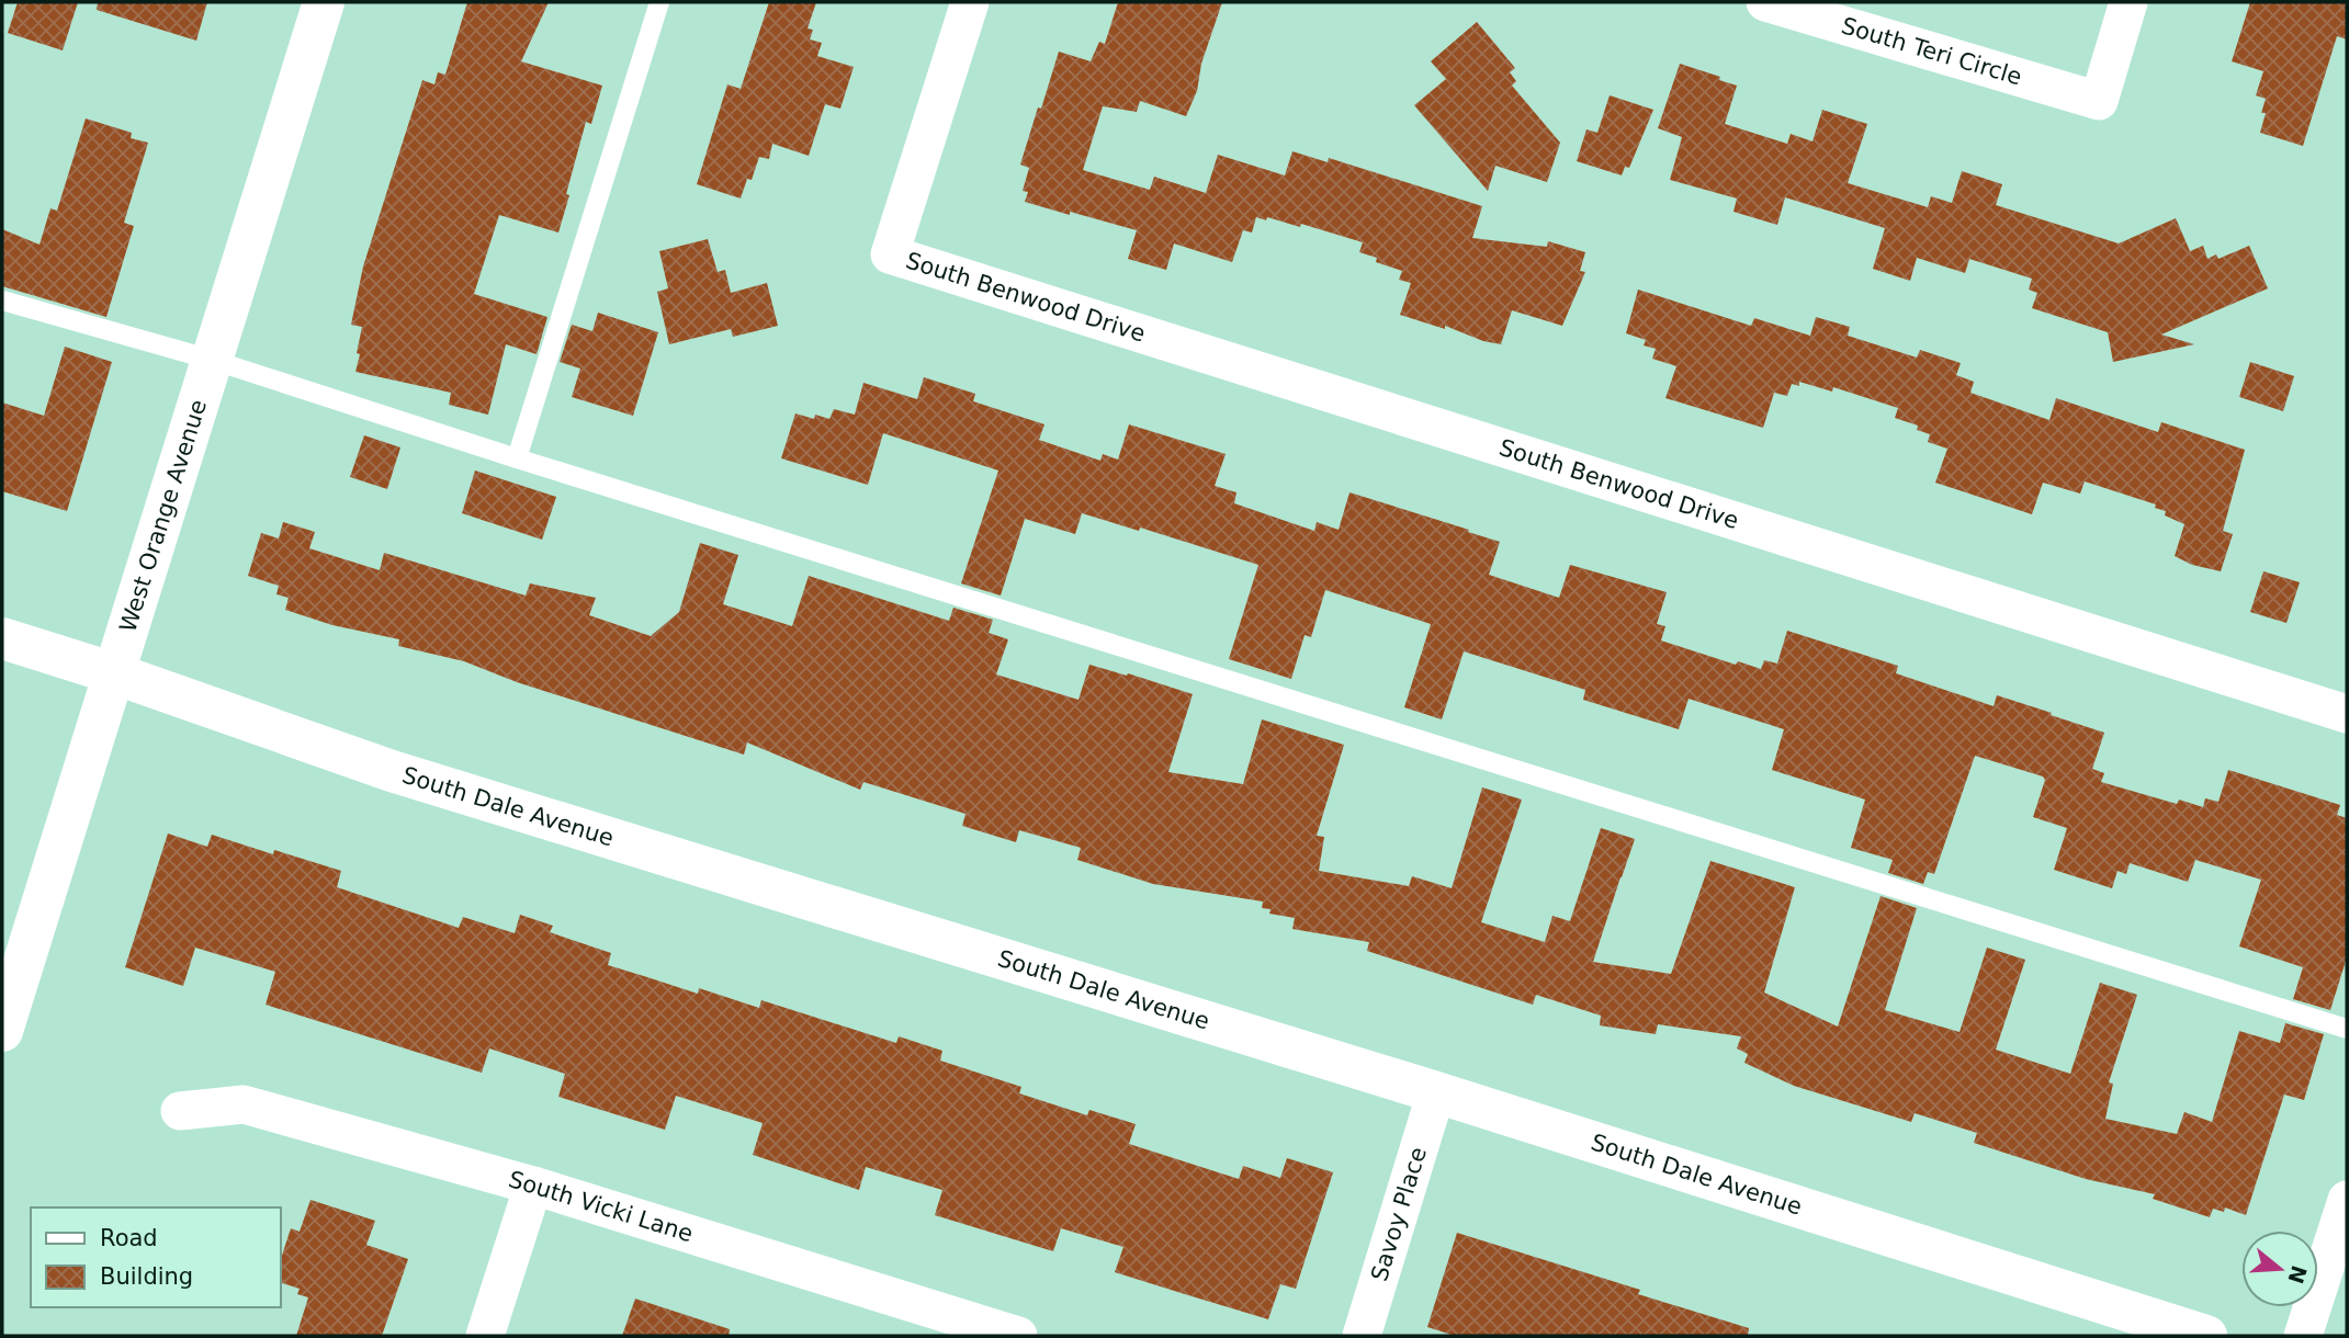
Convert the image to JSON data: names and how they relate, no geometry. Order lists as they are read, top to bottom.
{
  "streets": {
    "street": [
      "South Teri Circle",
      "South Benwood Drive",
      "West Orange Avenue",
      "South Dale Avenue",
      "South Vicki Lane",
      "Savoy Place"
    ]
  },
  "crossings": [
    ["West Orange Avenue", "South Dale Avenue"],
    ["South Dale Avenue", "Savoy Place"]
  ],
  "legend": ["Road", "Building"],
  "north": "right"
}
